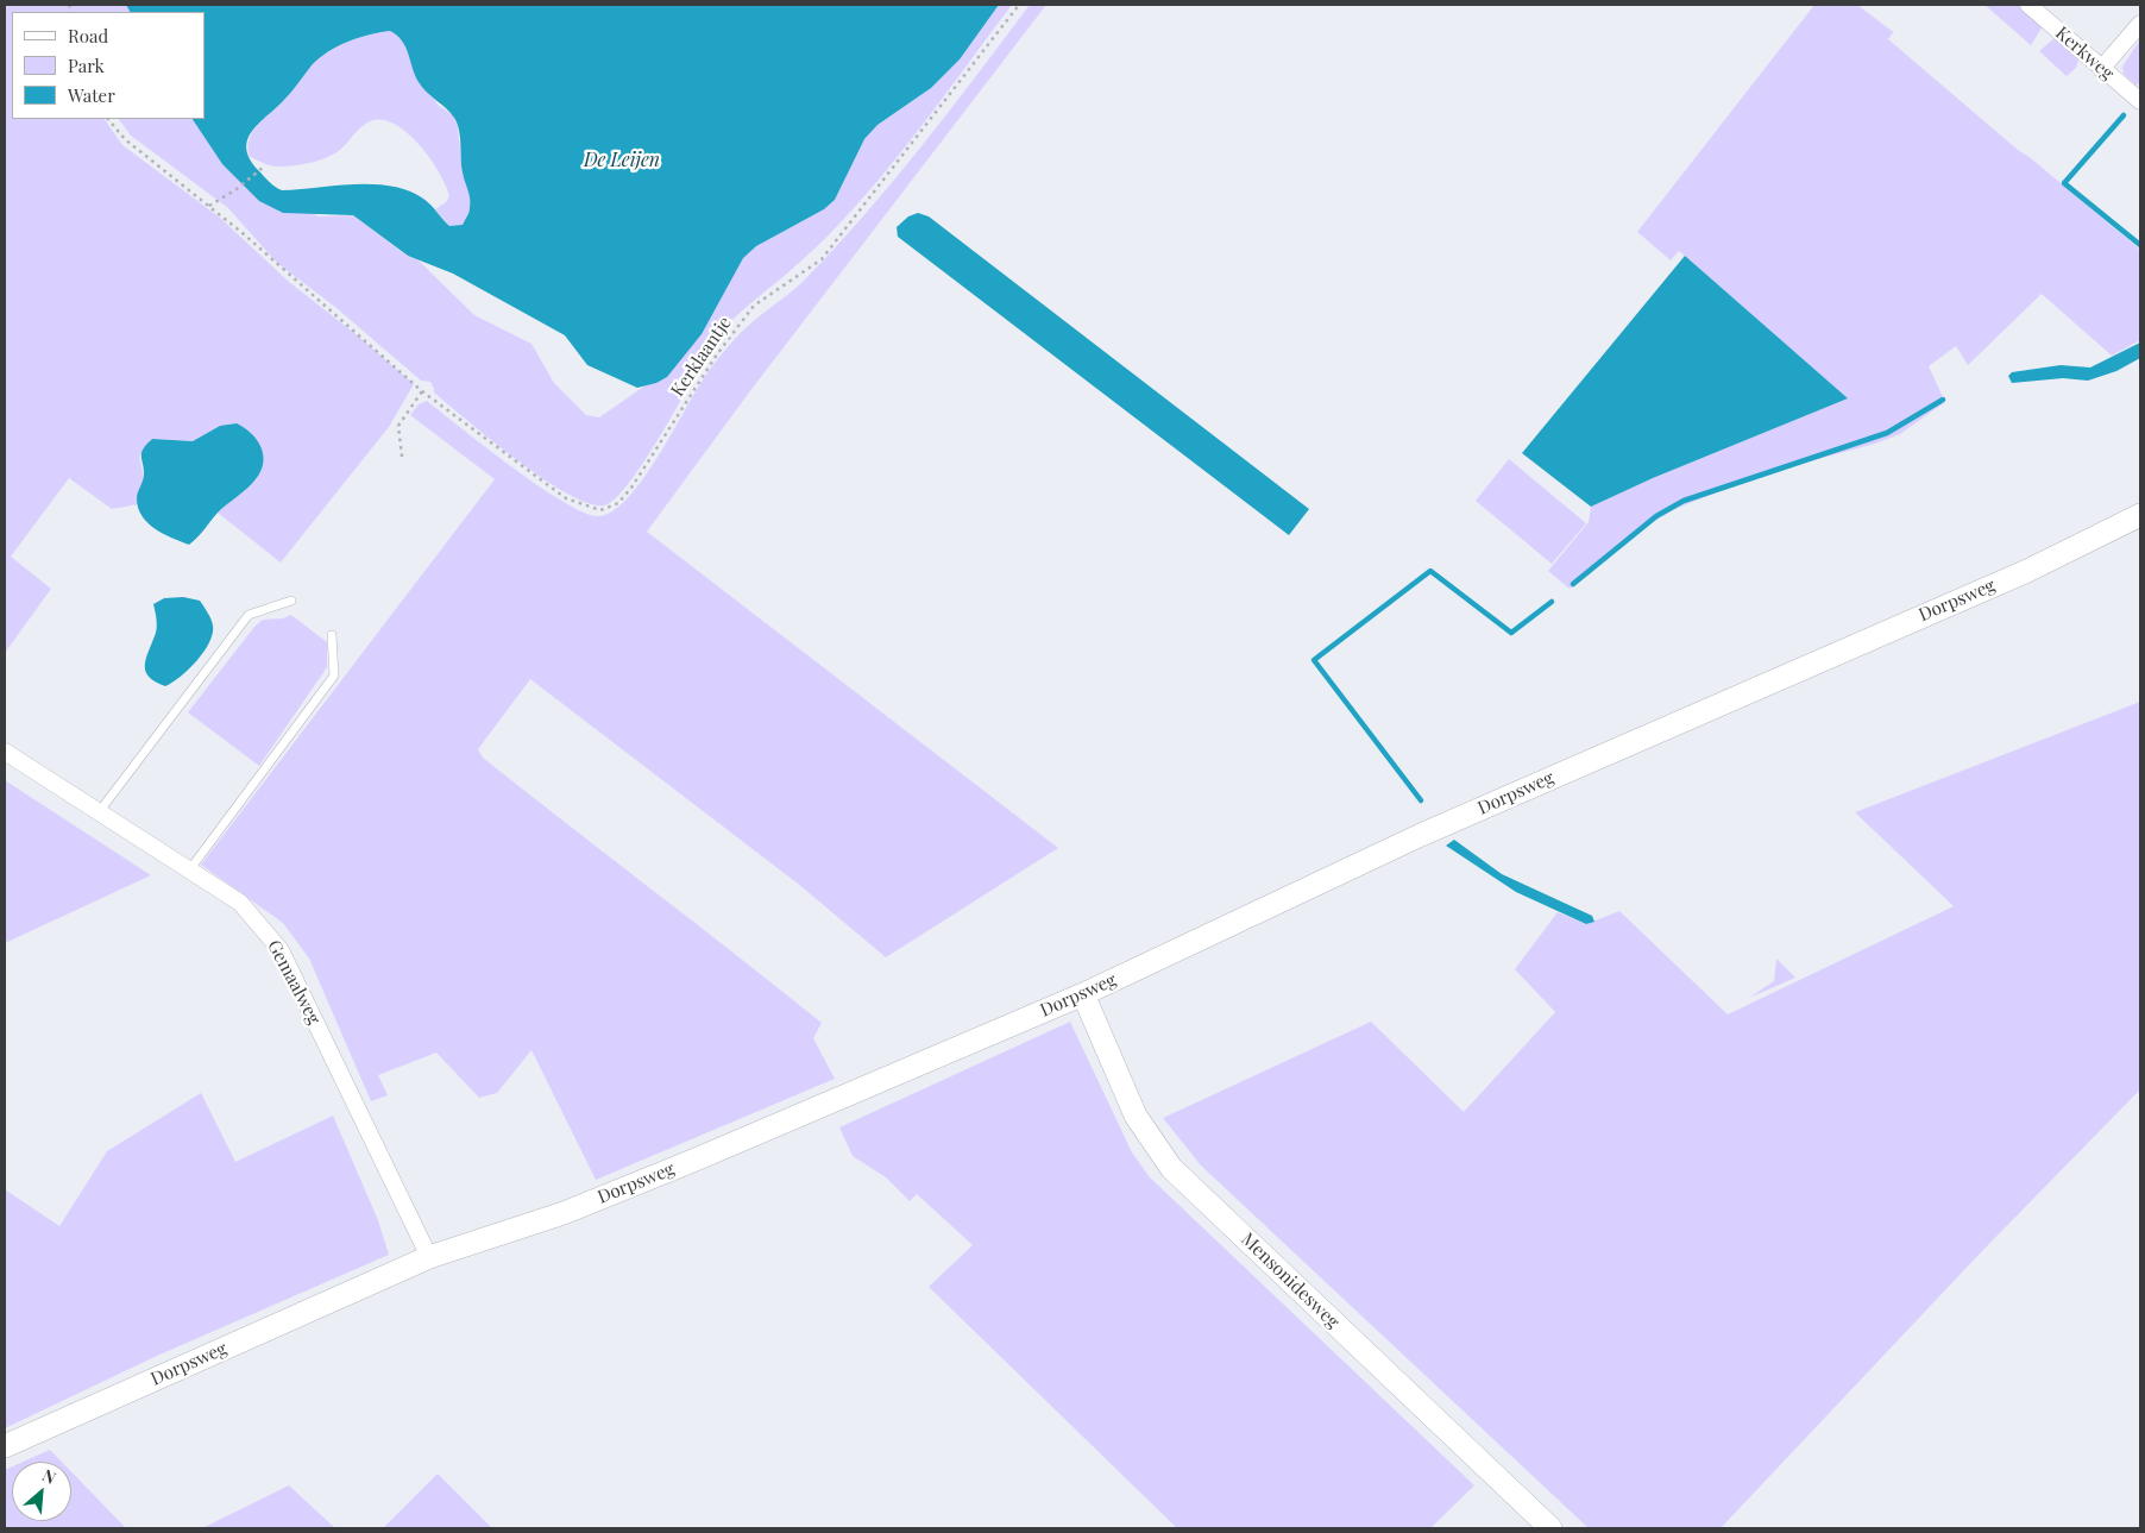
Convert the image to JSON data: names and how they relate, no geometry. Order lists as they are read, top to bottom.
{
  "streets": {
    "street": [
      "Kerkweg",
      "Dorpsweg",
      "Gemaalweg",
      "Mensonidesweg"
    ],
    "path": ["Kerklaantje"]
  },
  "crossings": [
    ["Dorpsweg", "Gemaalweg"],
    ["Dorpsweg", "Mensonidesweg"]
  ],
  "water": ["De Leijen"],
  "legend": ["Road", "Park", "Water"],
  "north": "top right"
}
